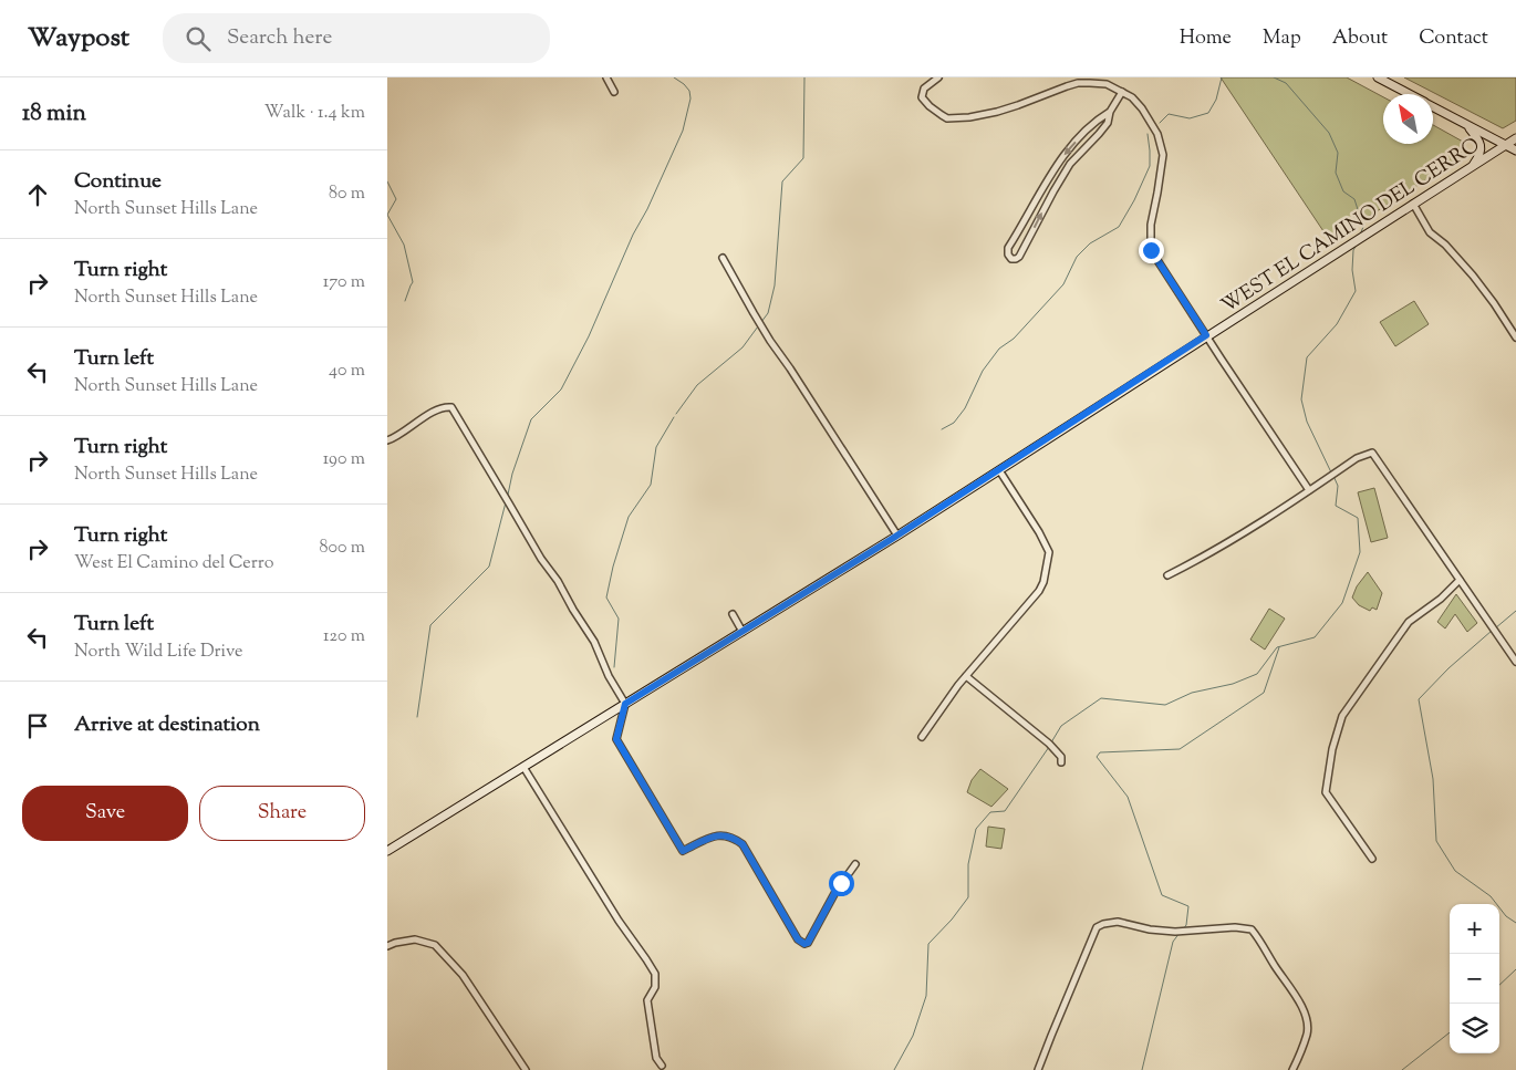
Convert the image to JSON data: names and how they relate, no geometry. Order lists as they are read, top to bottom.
{
  "streets": {
    "street": ["WEST EL CAMINO DEL CERRO"]
  },
  "north": "top left",
  "page": {
    "header": "Waypost",
    "search": "Search here",
    "nav": [
      "Home",
      "Map",
      "About",
      "Contact"
    ],
    "heading": ["18 min", "Walk · 1.4 km"],
    "list": [
      ["Continue", "North Sunset Hills Lane", "80 m"],
      ["Turn right", "North Sunset Hills Lane", "170 m"],
      ["Turn left", "North Sunset Hills Lane", "40 m"],
      ["Turn right", "North Sunset Hills Lane", "190 m"],
      ["Turn right", "West El Camino del Cerro", "800 m"],
      ["Turn left", "North Wild Life Drive", "120 m"],
      "Arrive at destination"
    ],
    "buttons": ["Save", "Share"],
    "map_buttons": ["+", "−"]
  }
}
